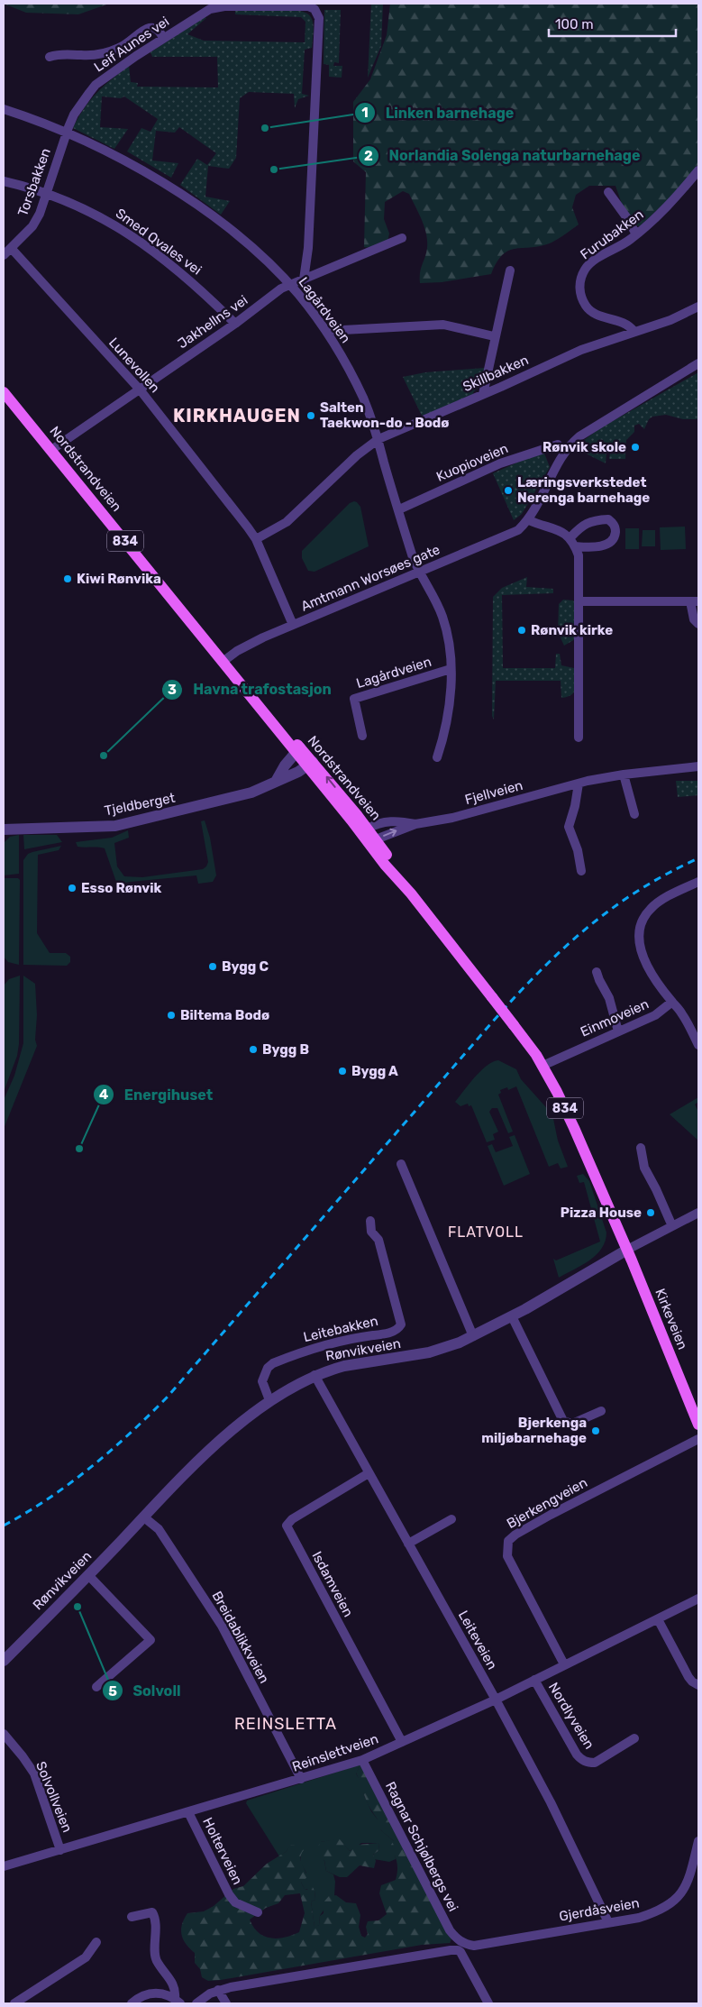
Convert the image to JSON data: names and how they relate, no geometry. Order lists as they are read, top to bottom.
{
  "streets": {
    "main road": ["Nordstrandveien", "834", "Kirkeveien"],
    "street": [
      "Leif Aunes vei",
      "Torsbakken",
      "Furubakken",
      "Smed Qvales vei",
      "Lagårdveien",
      "Jakhellns vei",
      "Lunevollen",
      "Skillbakken",
      "Kuopioveien",
      "Amtmann Worsøes gate",
      "Fjellveien",
      "Tjeldberget",
      "Einmoveien",
      "Leitebakken",
      "Rønvikveien",
      "Bjerkengveien",
      "Isdamveien",
      "Breidablikkveien",
      "Leiteveien",
      "Nordlyveien",
      "Reinslettveien",
      "Solvollveien",
      "Ragnar Schjølbergs vei",
      "Holterveien",
      "Gjerdåsveien"
    ]
  },
  "crossings": [
    ["Leif Aunes vei", "Torsbakken"],
    ["Leif Aunes vei", "Lagårdveien"],
    ["Leif Aunes vei", "Jakhellns vei"],
    ["Torsbakken", "Smed Qvales vei"],
    ["Torsbakken", "Lagårdveien"],
    ["Torsbakken", "Lunevollen"],
    ["Furubakken", "Skillbakken"],
    ["Smed Qvales vei", "Jakhellns vei"],
    ["Lagårdveien", "Jakhellns vei"],
    ["Lagårdveien", "Skillbakken"],
    ["Lagårdveien", "Kuopioveien"],
    ["Lagårdveien", "Amtmann Worsøes gate"],
    ["Jakhellns vei", "Lunevollen"],
    ["Jakhellns vei", "Nordstrandveien"],
    ["Lunevollen", "Skillbakken"],
    ["Lunevollen", "Amtmann Worsøes gate"],
    ["Nordstrandveien", "834"],
    ["Nordstrandveien", "Amtmann Worsøes gate"],
    ["Nordstrandveien", "Fjellveien"],
    ["Nordstrandveien", "Tjeldberget"],
    ["Nordstrandveien", "Einmoveien"],
    ["834", "Einmoveien"],
    ["834", "Kirkeveien"],
    ["834", "Rønvikveien"],
    ["Kirkeveien", "Rønvikveien"],
    ["Leitebakken", "Rønvikveien"],
    ["Rønvikveien", "Breidablikkveien"],
    ["Rønvikveien", "Leiteveien"],
    ["Bjerkengveien", "Reinslettveien"],
    ["Isdamveien", "Leiteveien"],
    ["Isdamveien", "Reinslettveien"],
    ["Breidablikkveien", "Reinslettveien"],
    ["Leiteveien", "Reinslettveien"],
    ["Leiteveien", "Gjerdåsveien"],
    ["Nordlyveien", "Reinslettveien"],
    ["Reinslettveien", "Solvollveien"],
    ["Reinslettveien", "Ragnar Schjølbergs vei"],
    ["Reinslettveien", "Holterveien"],
    ["Ragnar Schjølbergs vei", "Gjerdåsveien"]
  ],
  "districts": ["KIRKHAUGEN", "FLATVOLL", "REINSLETTA"],
  "places": [
    "Linken barnehage",
    "Norlandia Solenga naturbarnehage",
    "Salten Taekwon-do - Bodø",
    "Rønvik skole",
    "Læringsverkstedet Nerenga barnehage",
    "Kiwi Rønvika",
    "Rønvik kirke",
    "Havna trafostasjon",
    "Esso Rønvik",
    "Bygg C",
    "Biltema Bodø",
    "Bygg B",
    "Bygg A",
    "Energihuset",
    "Pizza House",
    "Bjerkenga miljøbarnehage",
    "Solvoll"
  ],
  "scale_bar": "100 m"
}
